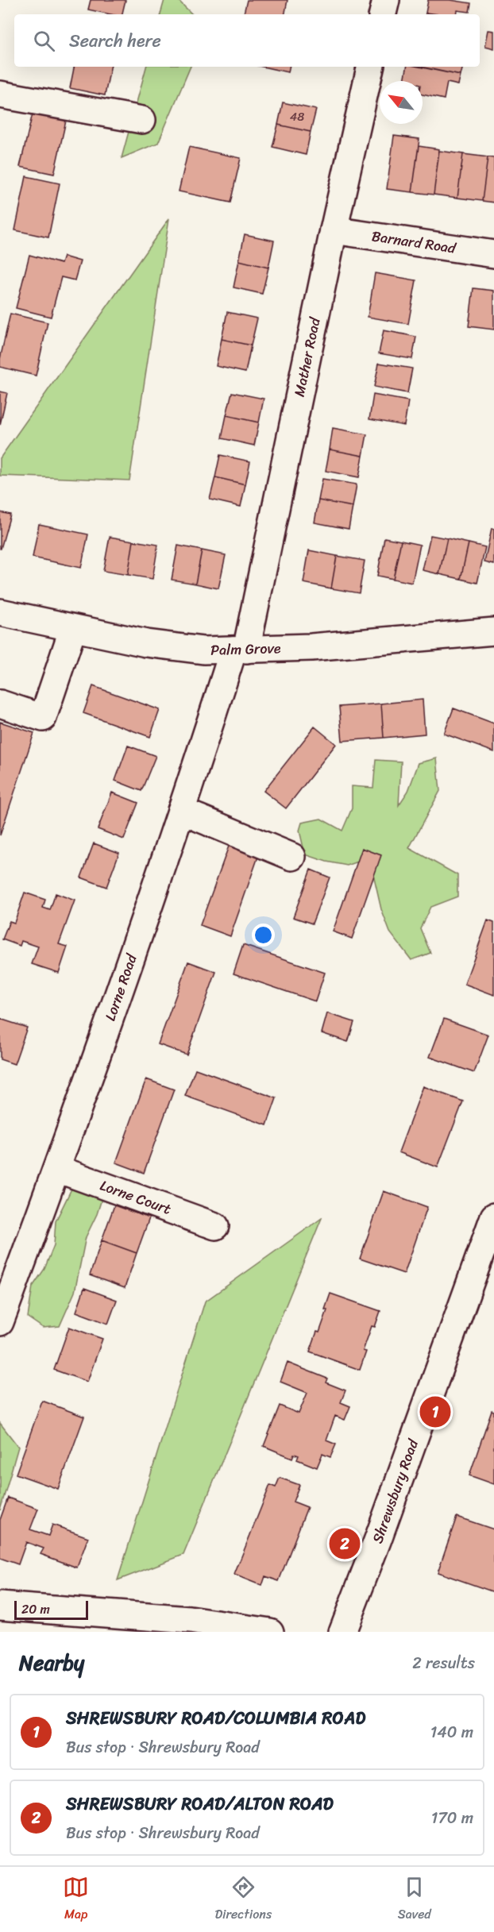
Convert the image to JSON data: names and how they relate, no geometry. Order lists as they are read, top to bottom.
{
  "streets": {
    "street": [
      "Barnard Road",
      "Mather Road",
      "Palm Grove",
      "Lorne Road",
      "Lorne Court",
      "Shrewsbury Road"
    ]
  },
  "crossings": [
    ["Barnard Road", "Mather Road"],
    ["Mather Road", "Palm Grove"],
    ["Mather Road", "Lorne Road"],
    ["Palm Grove", "Lorne Road"],
    ["Lorne Road", "Lorne Court"]
  ],
  "house_numbers": ["48"],
  "scale_bar": "20 m",
  "north": "top left",
  "page": {
    "search": "Search here",
    "pins": ["1", "2"],
    "scale": "20 m",
    "heading": ["Nearby", "2 results"],
    "list": [
      {
        "mark": "1",
        "name": "SHREWSBURY ROAD/COLUMBIA ROAD",
        "note": "Bus stop · Shrewsbury Road",
        "value": "140 m"
      },
      {
        "mark": "2",
        "name": "SHREWSBURY ROAD/ALTON ROAD",
        "note": "Bus stop · Shrewsbury Road",
        "value": "170 m"
      }
    ],
    "nav": ["Map", "Directions", "Saved"]
  }
}
